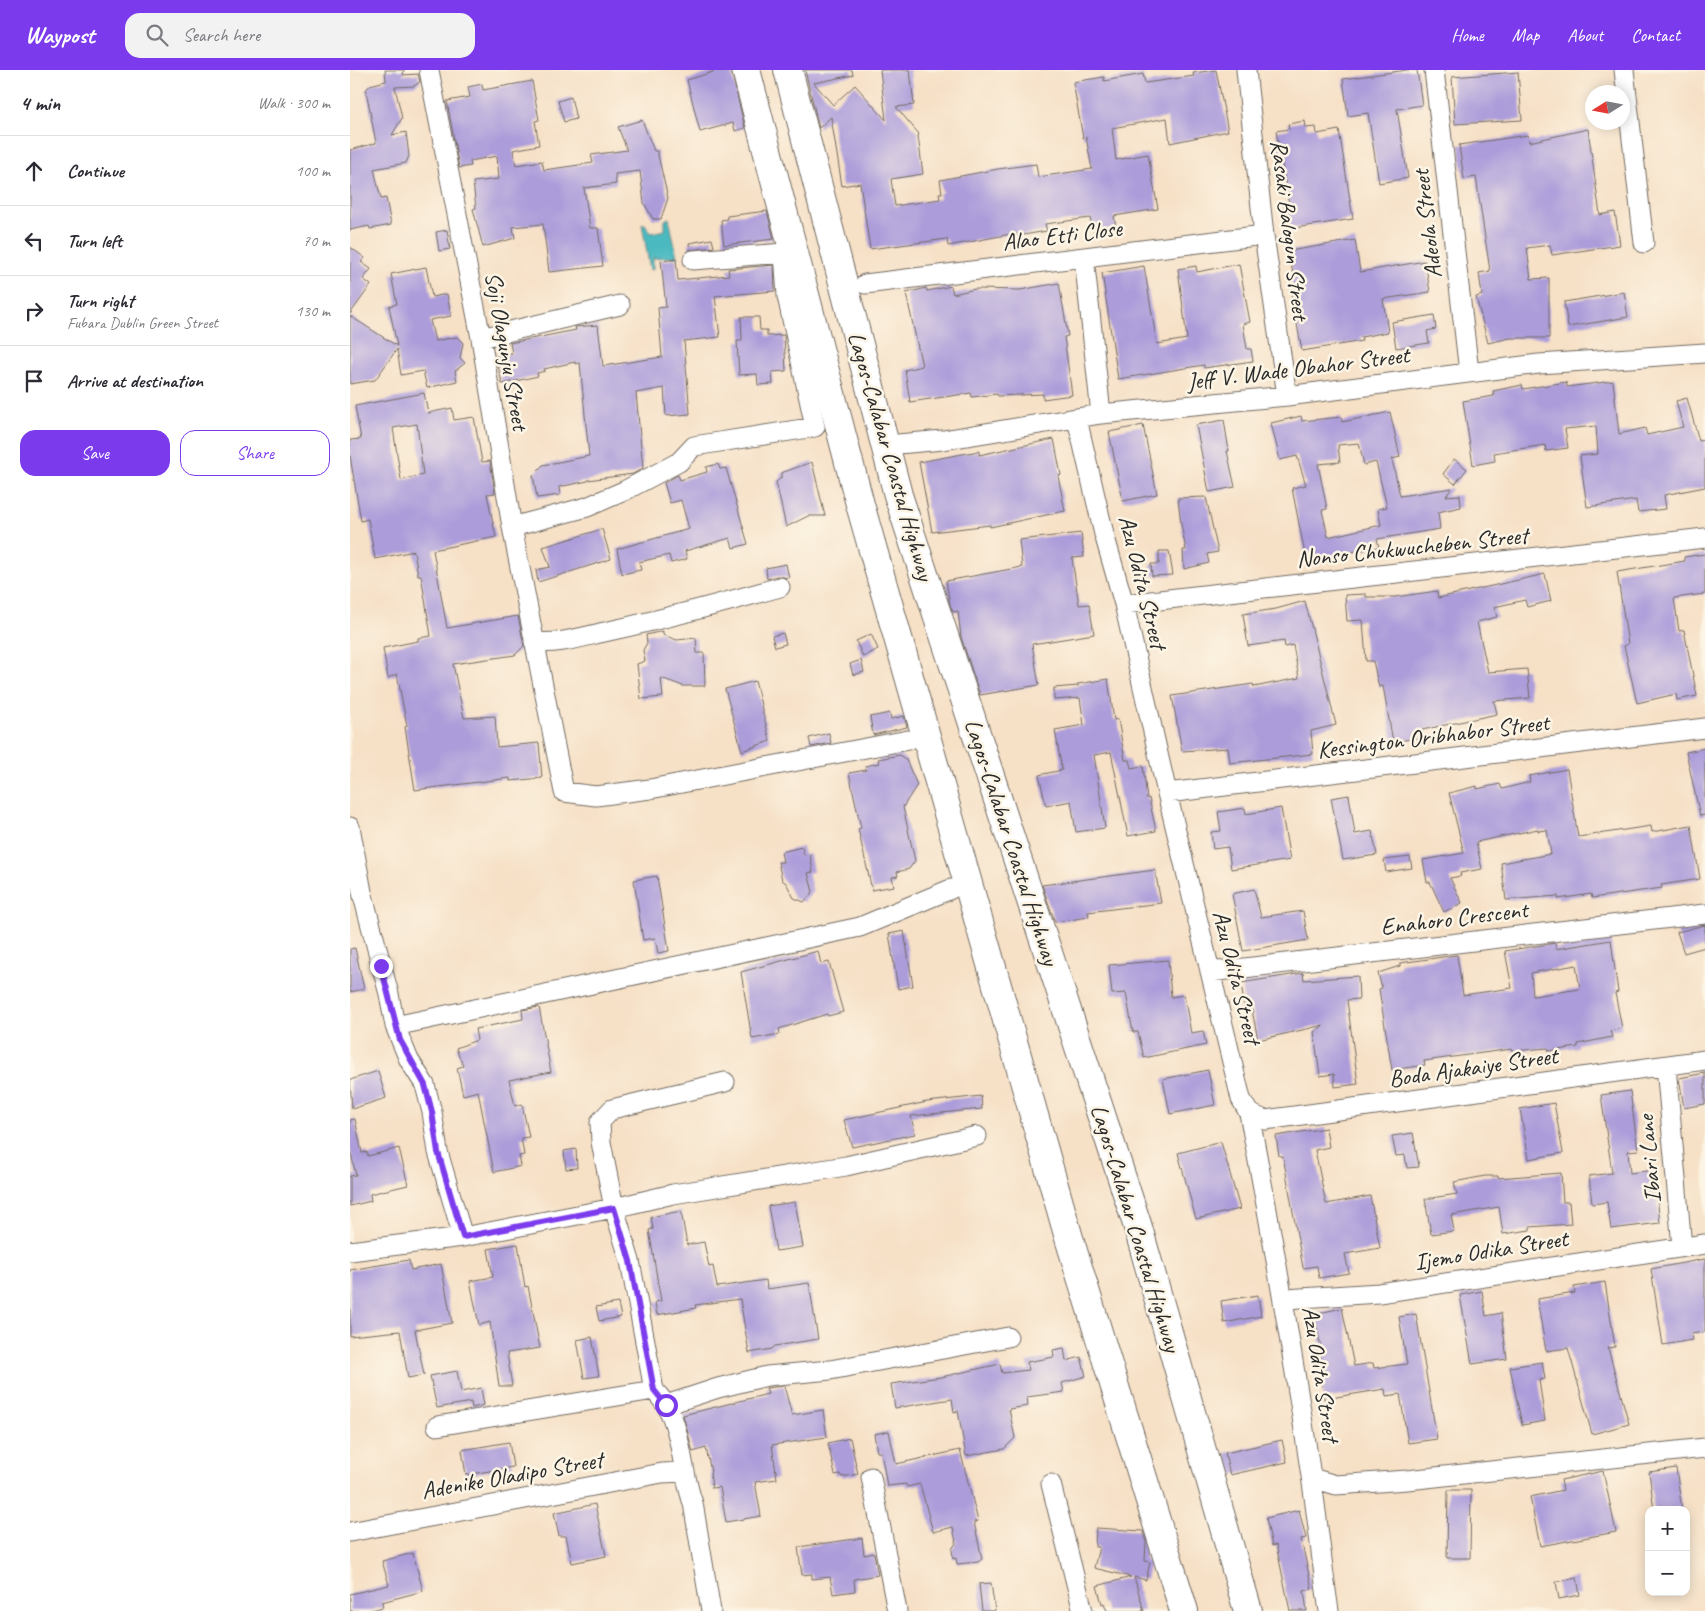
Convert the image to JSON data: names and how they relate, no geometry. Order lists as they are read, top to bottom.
{
  "streets": {
    "highway": ["Lagos-Calabar Coastal Highway"],
    "street": [
      "Adeola Street",
      "Rasaki Balogun Street",
      "Alao Etti Close",
      "Soji Olagunju Street",
      "Jeff V. Wade Obahor Street",
      "Nonso Chukwucheben Street",
      "Azu Odita Street",
      "Kessington Oribhabor Street",
      "Enahoro Crescent",
      "Boda Ajakaiye Street",
      "Ibari Lane",
      "Ijemo Odika Street",
      "Adenike Oladipo Street"
    ]
  },
  "crossings": [
    ["Adeola Street", "Jeff V. Wade Obahor Street"],
    ["Rasaki Balogun Street", "Alao Etti Close"],
    ["Rasaki Balogun Street", "Jeff V. Wade Obahor Street"],
    ["Jeff V. Wade Obahor Street", "Azu Odita Street"],
    ["Nonso Chukwucheben Street", "Azu Odita Street"],
    ["Azu Odita Street", "Kessington Oribhabor Street"],
    ["Azu Odita Street", "Enahoro Crescent"],
    ["Azu Odita Street", "Boda Ajakaiye Street"],
    ["Azu Odita Street", "Ijemo Odika Street"],
    ["Boda Ajakaiye Street", "Ibari Lane"],
    ["Ibari Lane", "Ijemo Odika Street"]
  ],
  "north": "left",
  "page": {
    "header": "Waypost",
    "search": "Search here",
    "nav": [
      "Home",
      "Map",
      "About",
      "Contact"
    ],
    "heading": ["4 min", "Walk · 300 m"],
    "list": [
      ["Continue", "100 m"],
      ["Turn left", "70 m"],
      ["Turn right", "Fubara Dublin Green Street", "130 m"],
      "Arrive at destination"
    ],
    "buttons": ["Save", "Share"],
    "map_buttons": ["+", "−"]
  }
}
